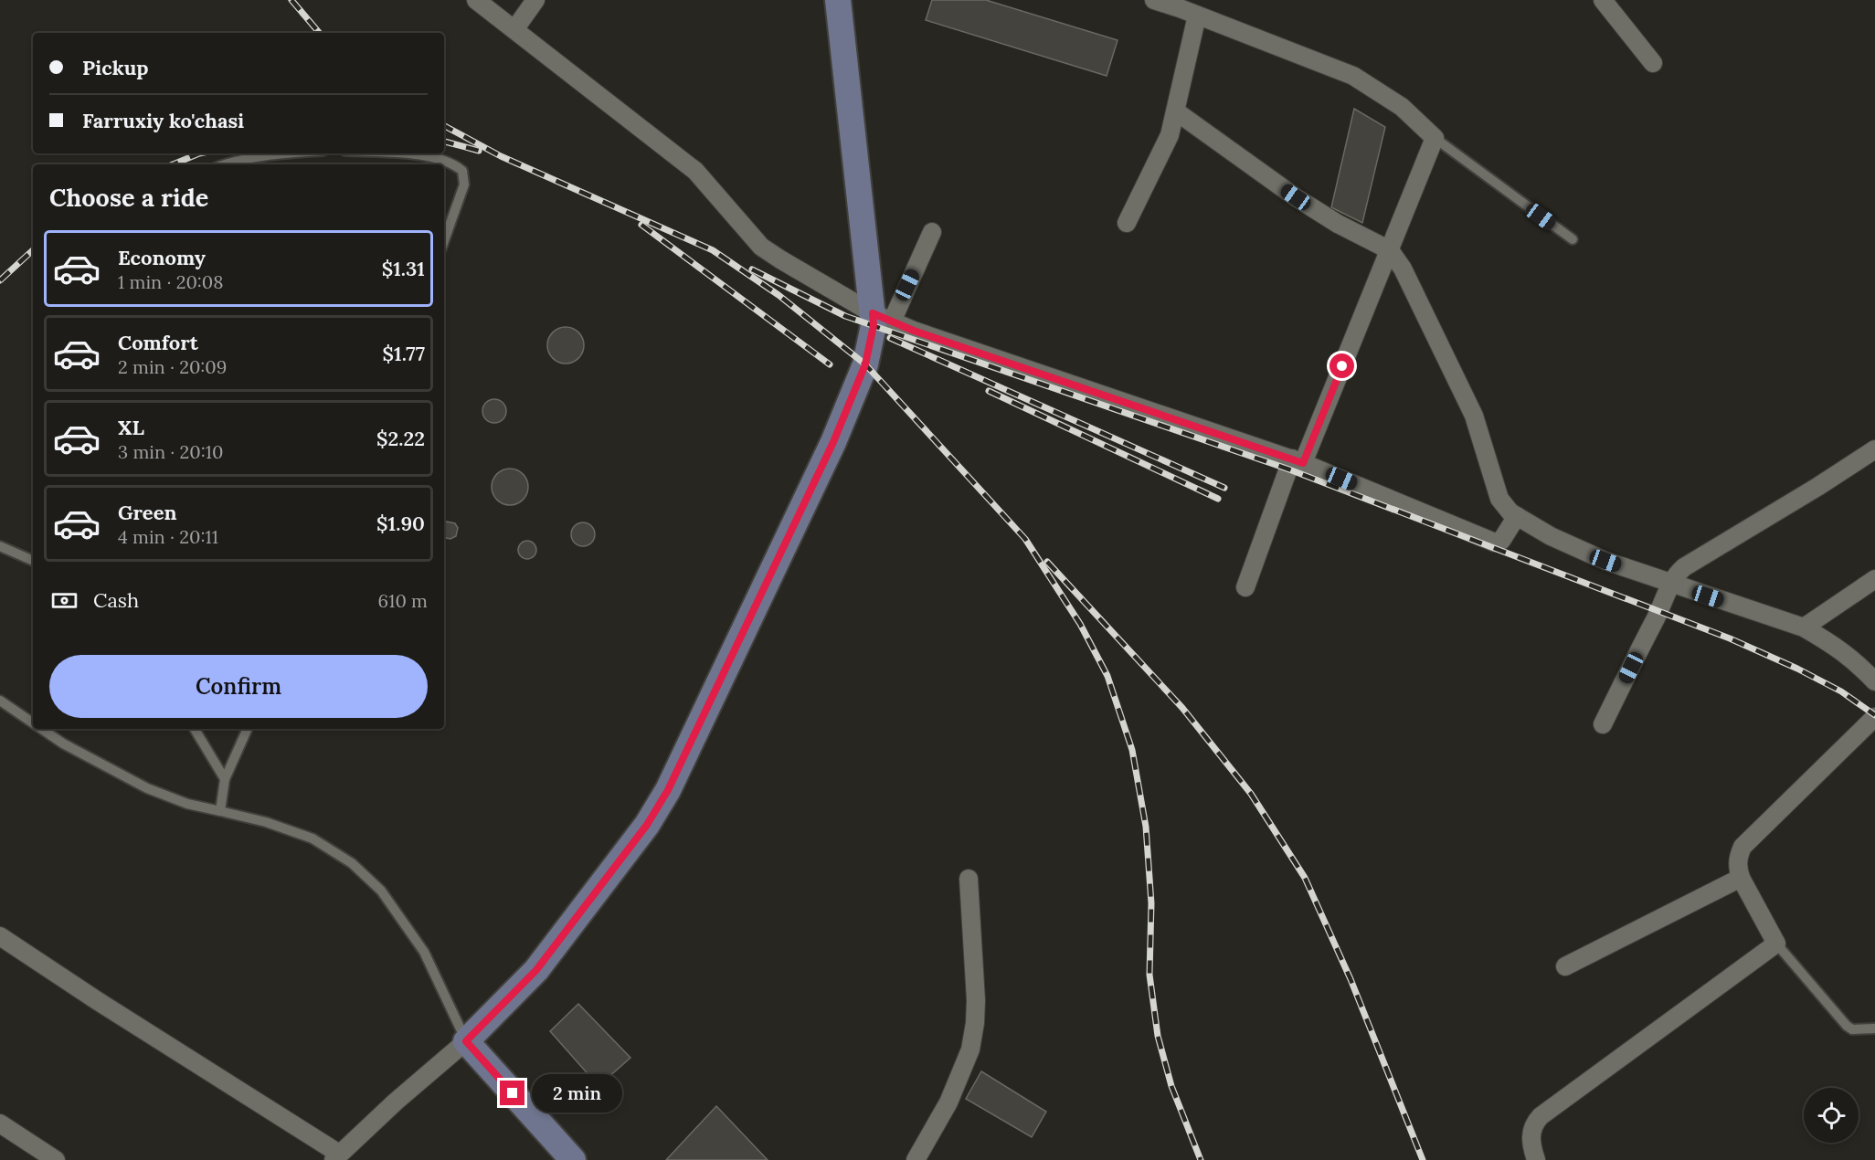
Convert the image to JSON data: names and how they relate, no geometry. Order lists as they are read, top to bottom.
{
  "page": {
    "banner": ["Pickup", "Farruxiy ko'chasi"],
    "heading": "Choose a ride",
    "list": [
      {
        "name": "Economy",
        "note": "1 min · 20:08",
        "value": "$1.31"
      },
      {
        "name": "Comfort",
        "note": "2 min · 20:09",
        "value": "$1.77"
      },
      {
        "name": "XL",
        "note": "3 min · 20:10",
        "value": "$2.22"
      },
      {
        "name": "Green",
        "note": "4 min · 20:11",
        "value": "$1.90"
      }
    ],
    "pay": ["Cash", "610 m"],
    "buttons": "Confirm",
    "bubble": "2 min"
  }
}
